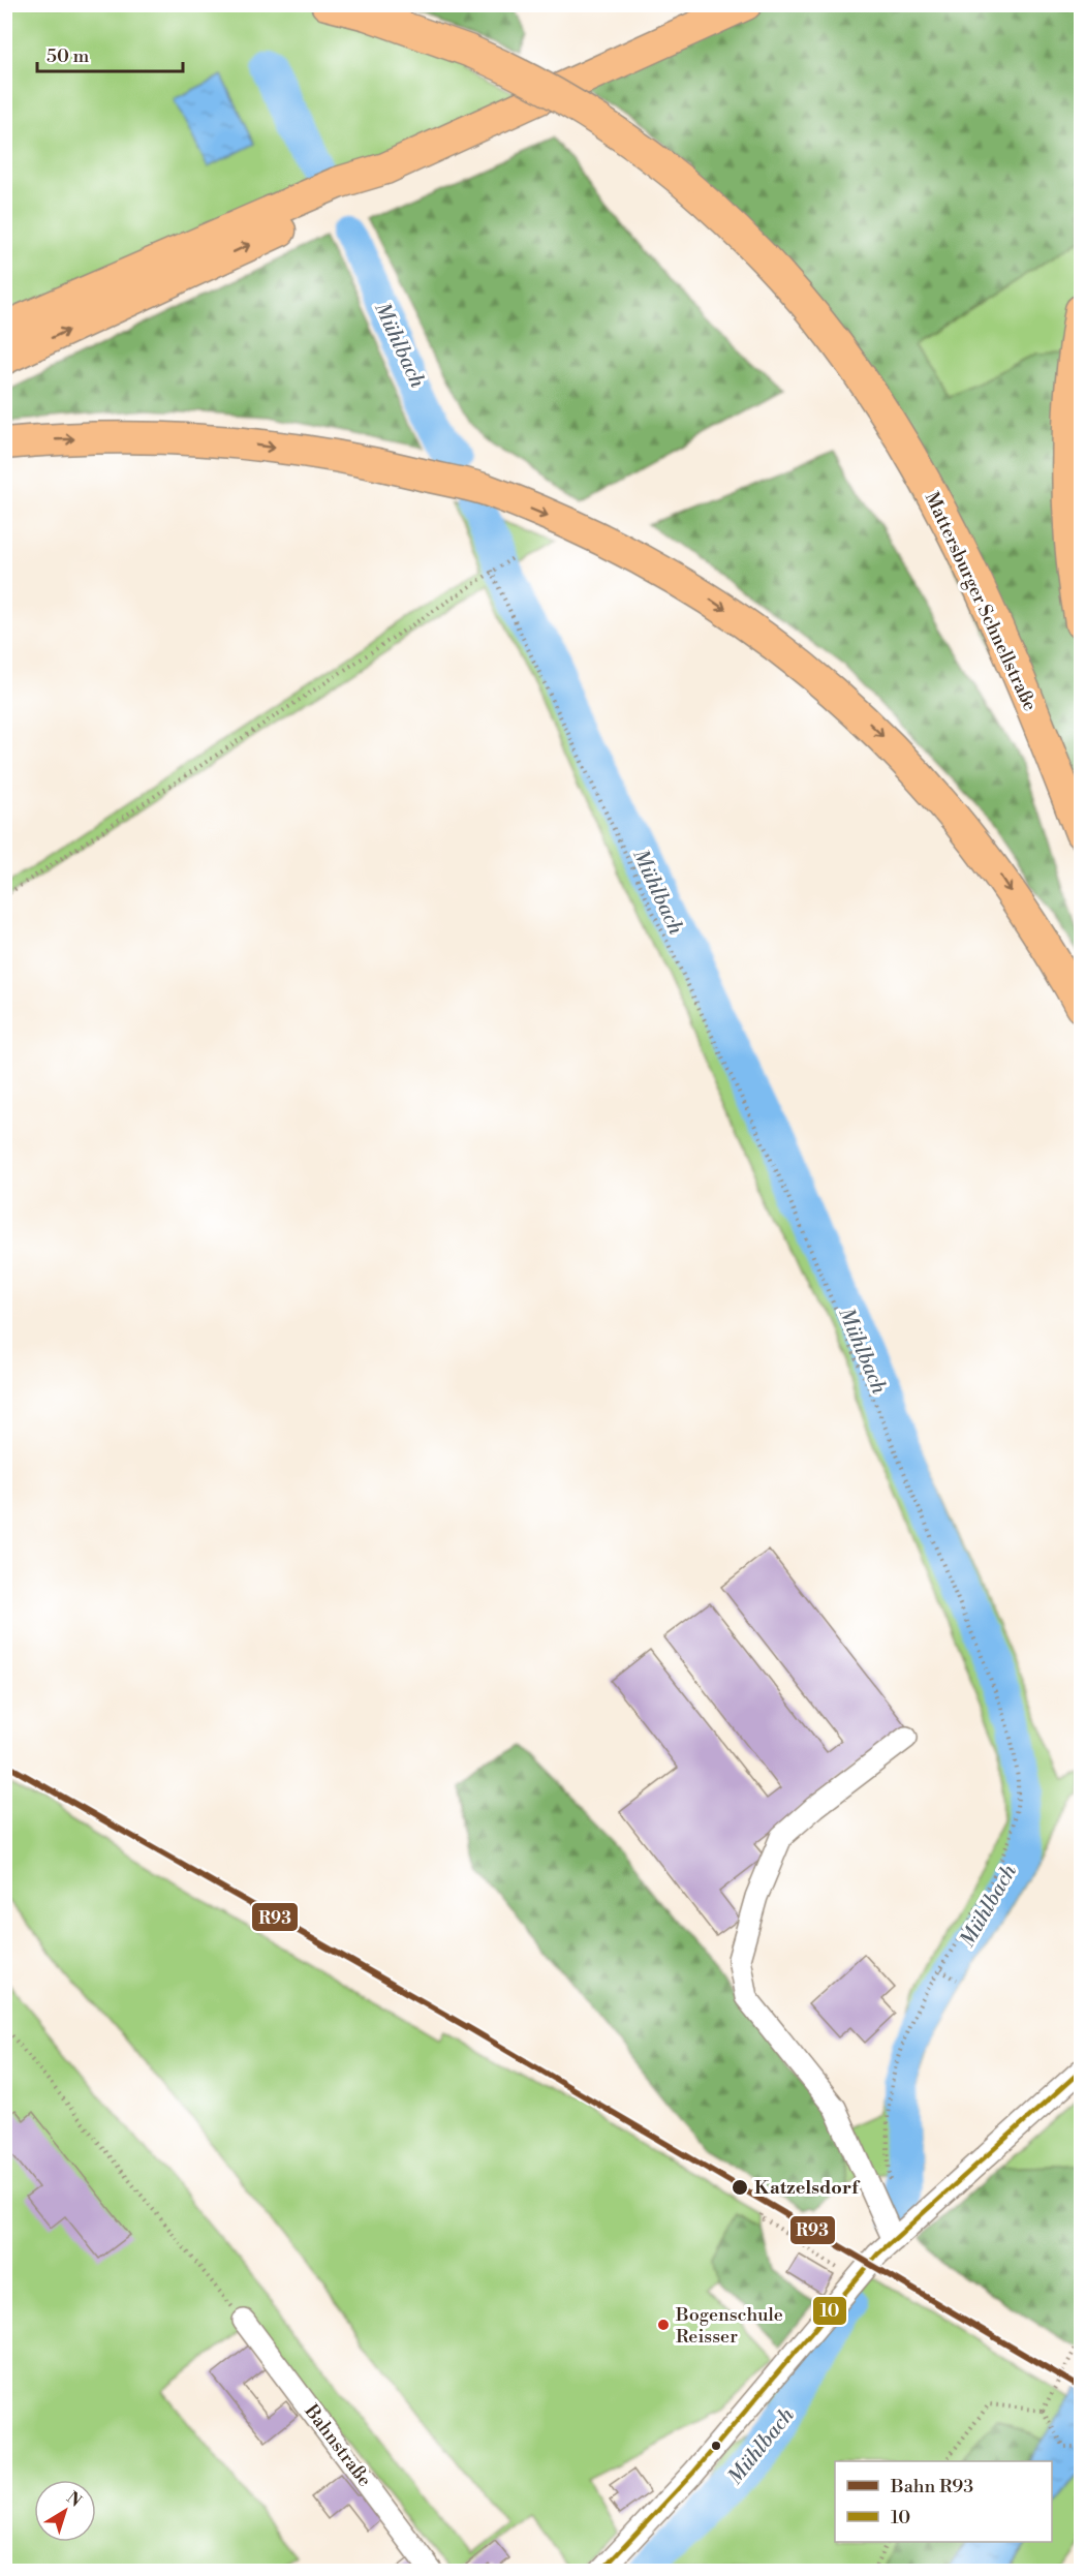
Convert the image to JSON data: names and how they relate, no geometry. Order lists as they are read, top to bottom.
{
  "streets": {
    "highway": ["Mattersburger Schnellstraße"],
    "street": ["Bahnstraße"]
  },
  "water": ["Mühlbach"],
  "places": ["Katzelsdorf", "Bogenschule Reisser"],
  "lines": ["rail line R93", "transit line 10"],
  "legend": ["Bahn R93", "10"],
  "scale_bar": "50 m",
  "north": "top right"
}
